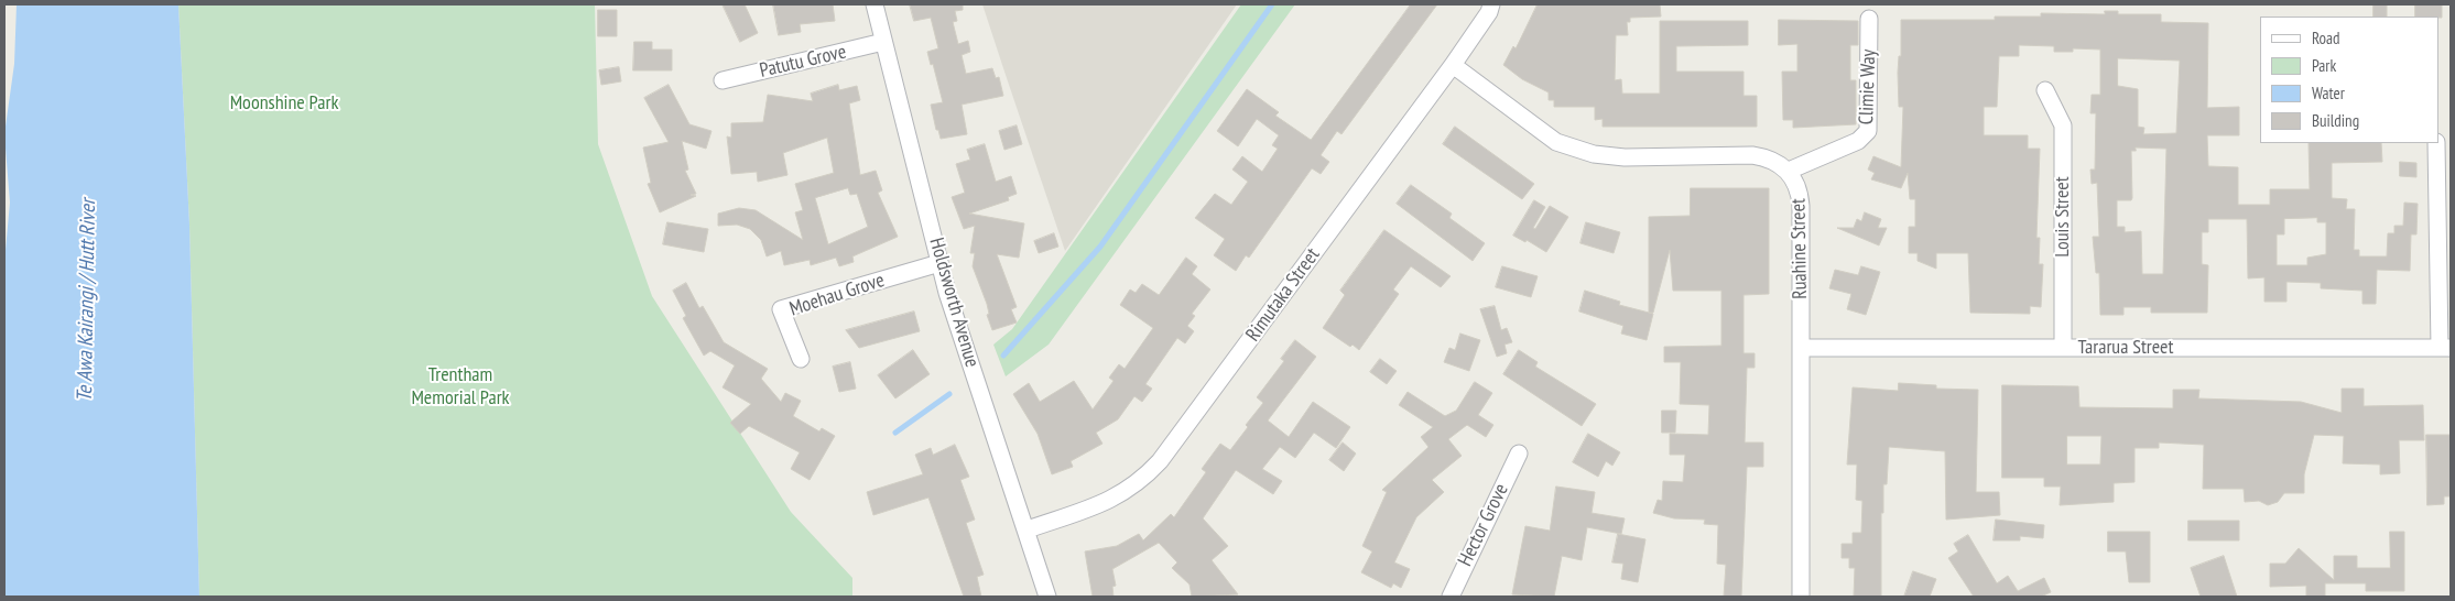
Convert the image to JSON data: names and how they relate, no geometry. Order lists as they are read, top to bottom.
{
  "streets": {
    "street": [
      "Patutu Grove",
      "Climie Way",
      "Louis Street",
      "Ruahine Street",
      "Moehau Grove",
      "Rimutaka Street",
      "Holdsworth Avenue",
      "Tararua Street",
      "Hector Grove"
    ]
  },
  "crossings": [
    ["Patutu Grove", "Holdsworth Avenue"],
    ["Climie Way", "Ruahine Street"],
    ["Louis Street", "Tararua Street"],
    ["Ruahine Street", "Rimutaka Street"],
    ["Ruahine Street", "Tararua Street"],
    ["Moehau Grove", "Holdsworth Avenue"],
    ["Rimutaka Street", "Holdsworth Avenue"]
  ],
  "water": ["Te Awa Kairangi / Hutt River"],
  "parks": ["Moonshine Park", "Trentham Memorial Park"],
  "legend": [
    "Road",
    "Park",
    "Water",
    "Building"
  ]
}
